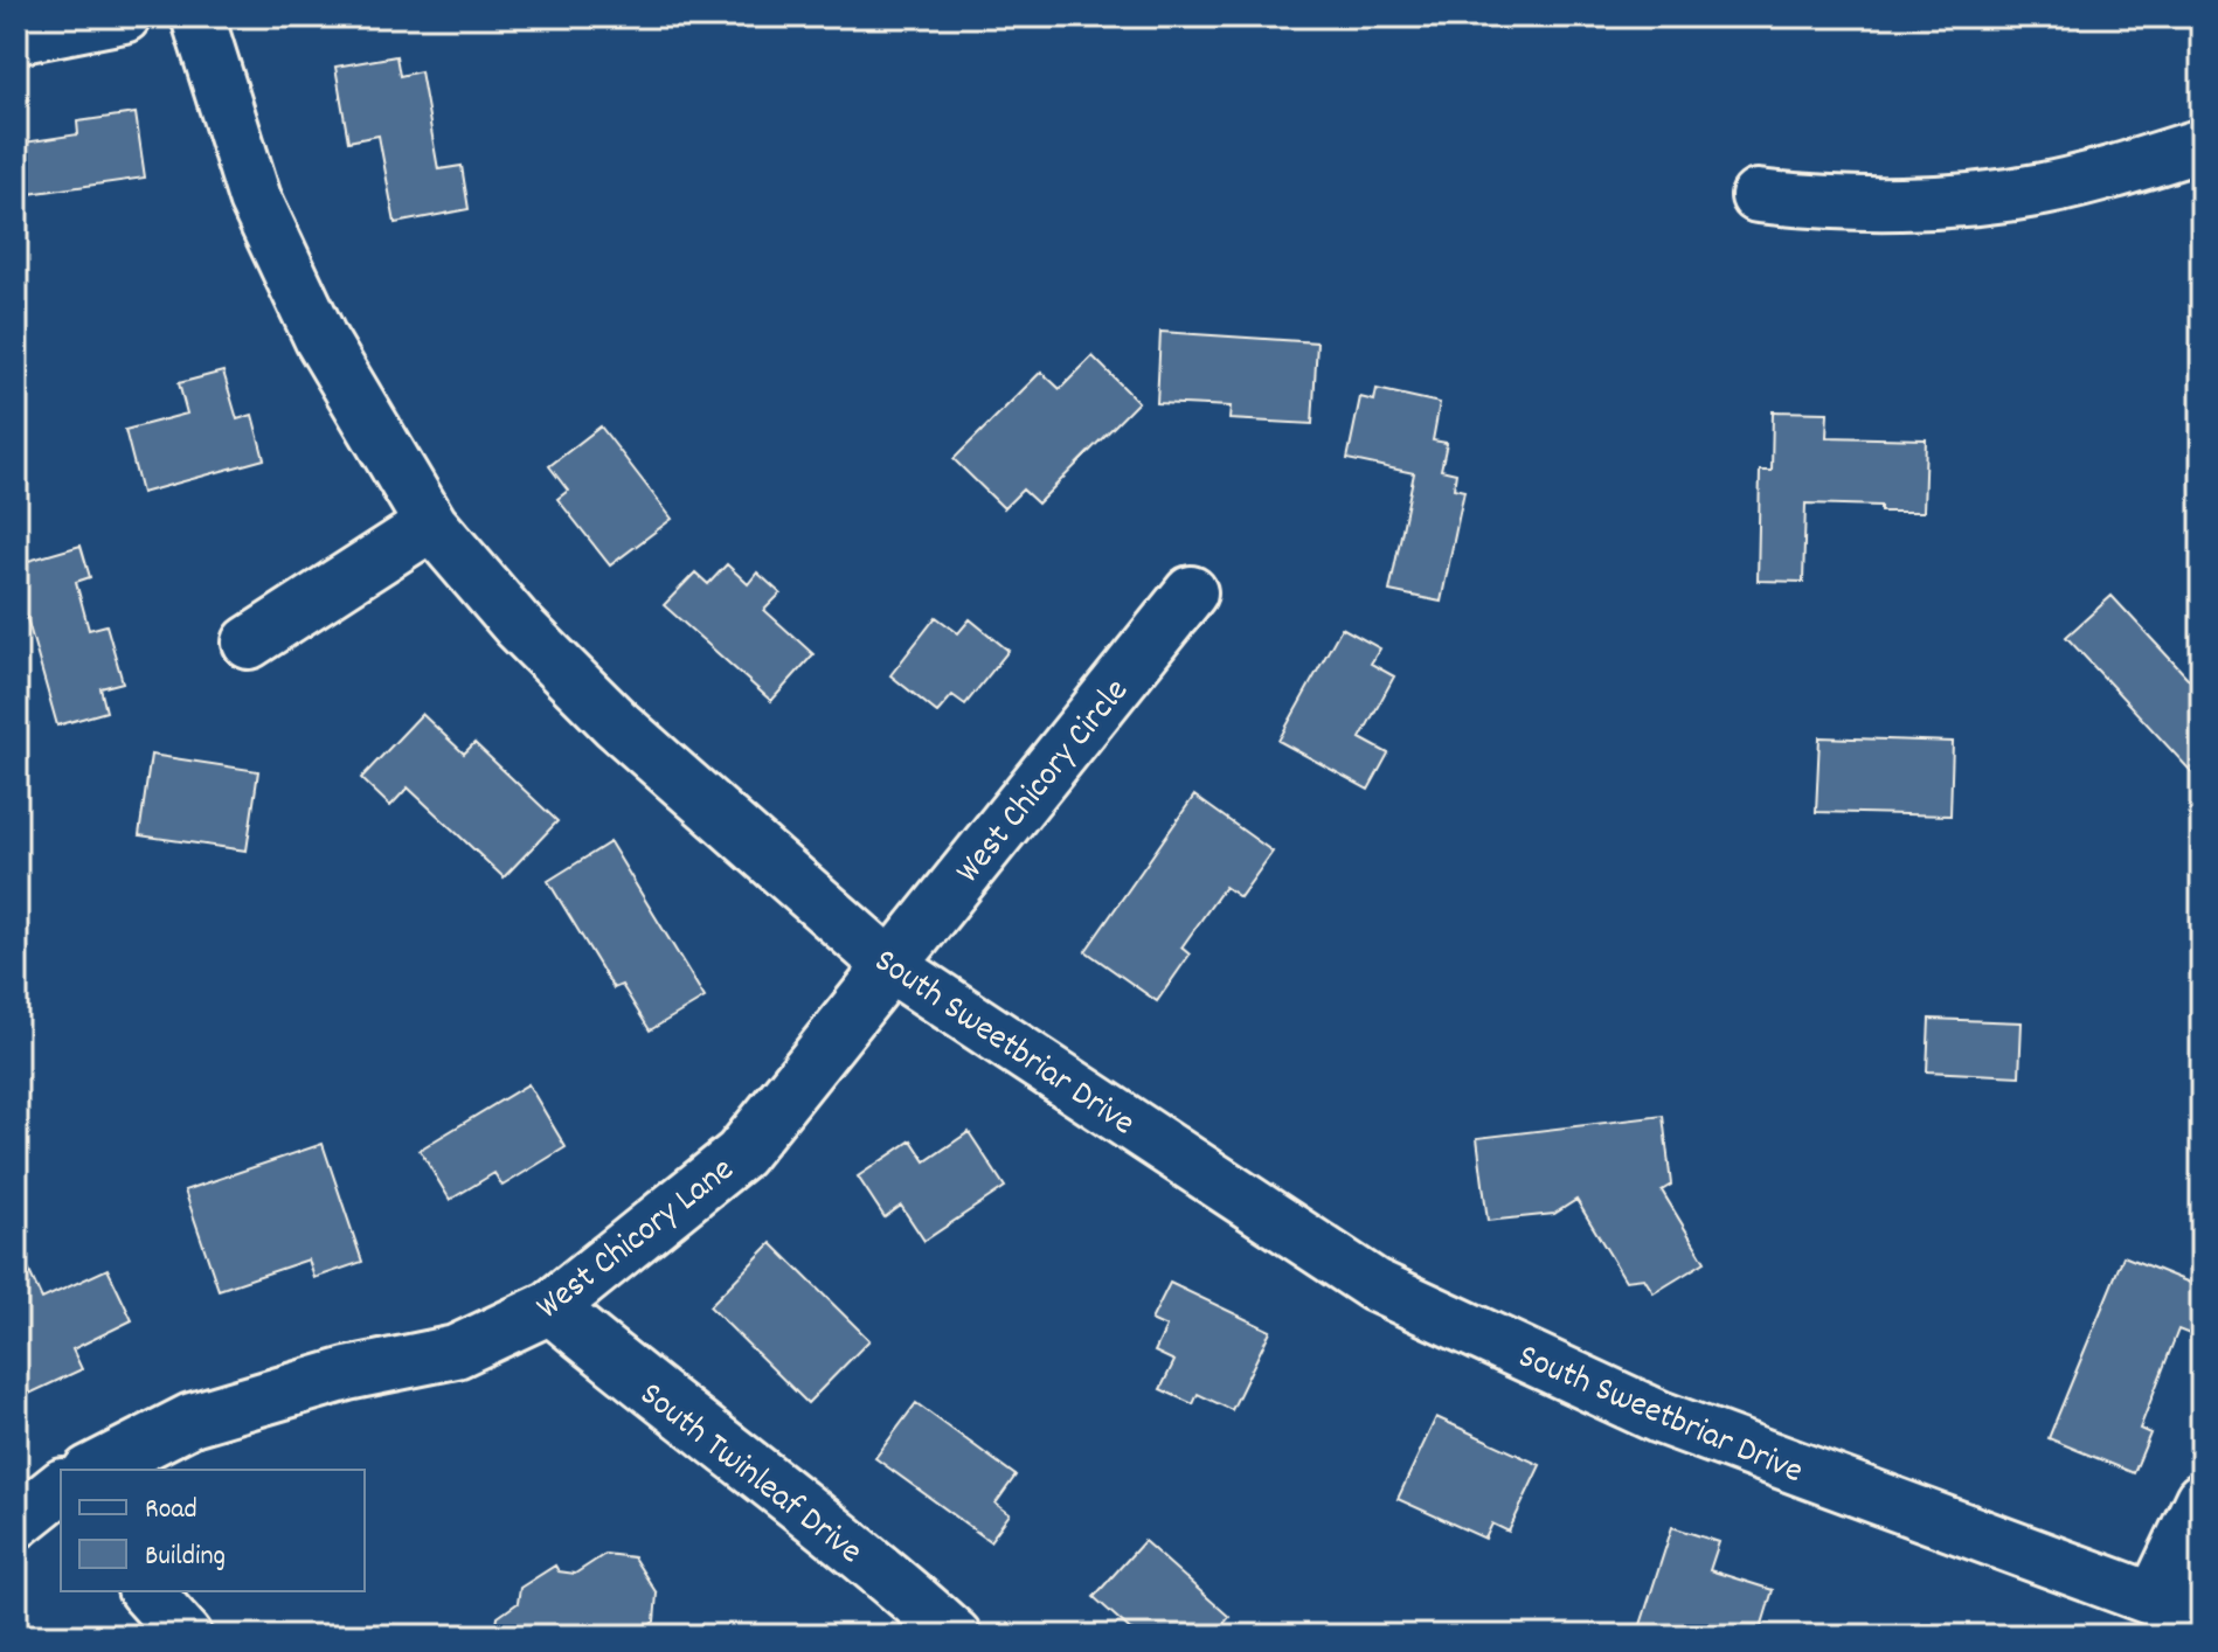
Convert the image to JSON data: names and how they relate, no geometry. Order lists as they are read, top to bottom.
{
  "streets": {
    "street": [
      "West Chicory Circle",
      "South Sweetbriar Drive",
      "West Chicory Lane",
      "South Twinleaf Drive"
    ]
  },
  "crossings": [
    ["West Chicory Circle", "South Sweetbriar Drive"],
    ["West Chicory Circle", "West Chicory Lane"],
    ["South Sweetbriar Drive", "West Chicory Lane"],
    ["West Chicory Lane", "South Twinleaf Drive"]
  ],
  "legend": ["Road", "Building"]
}
